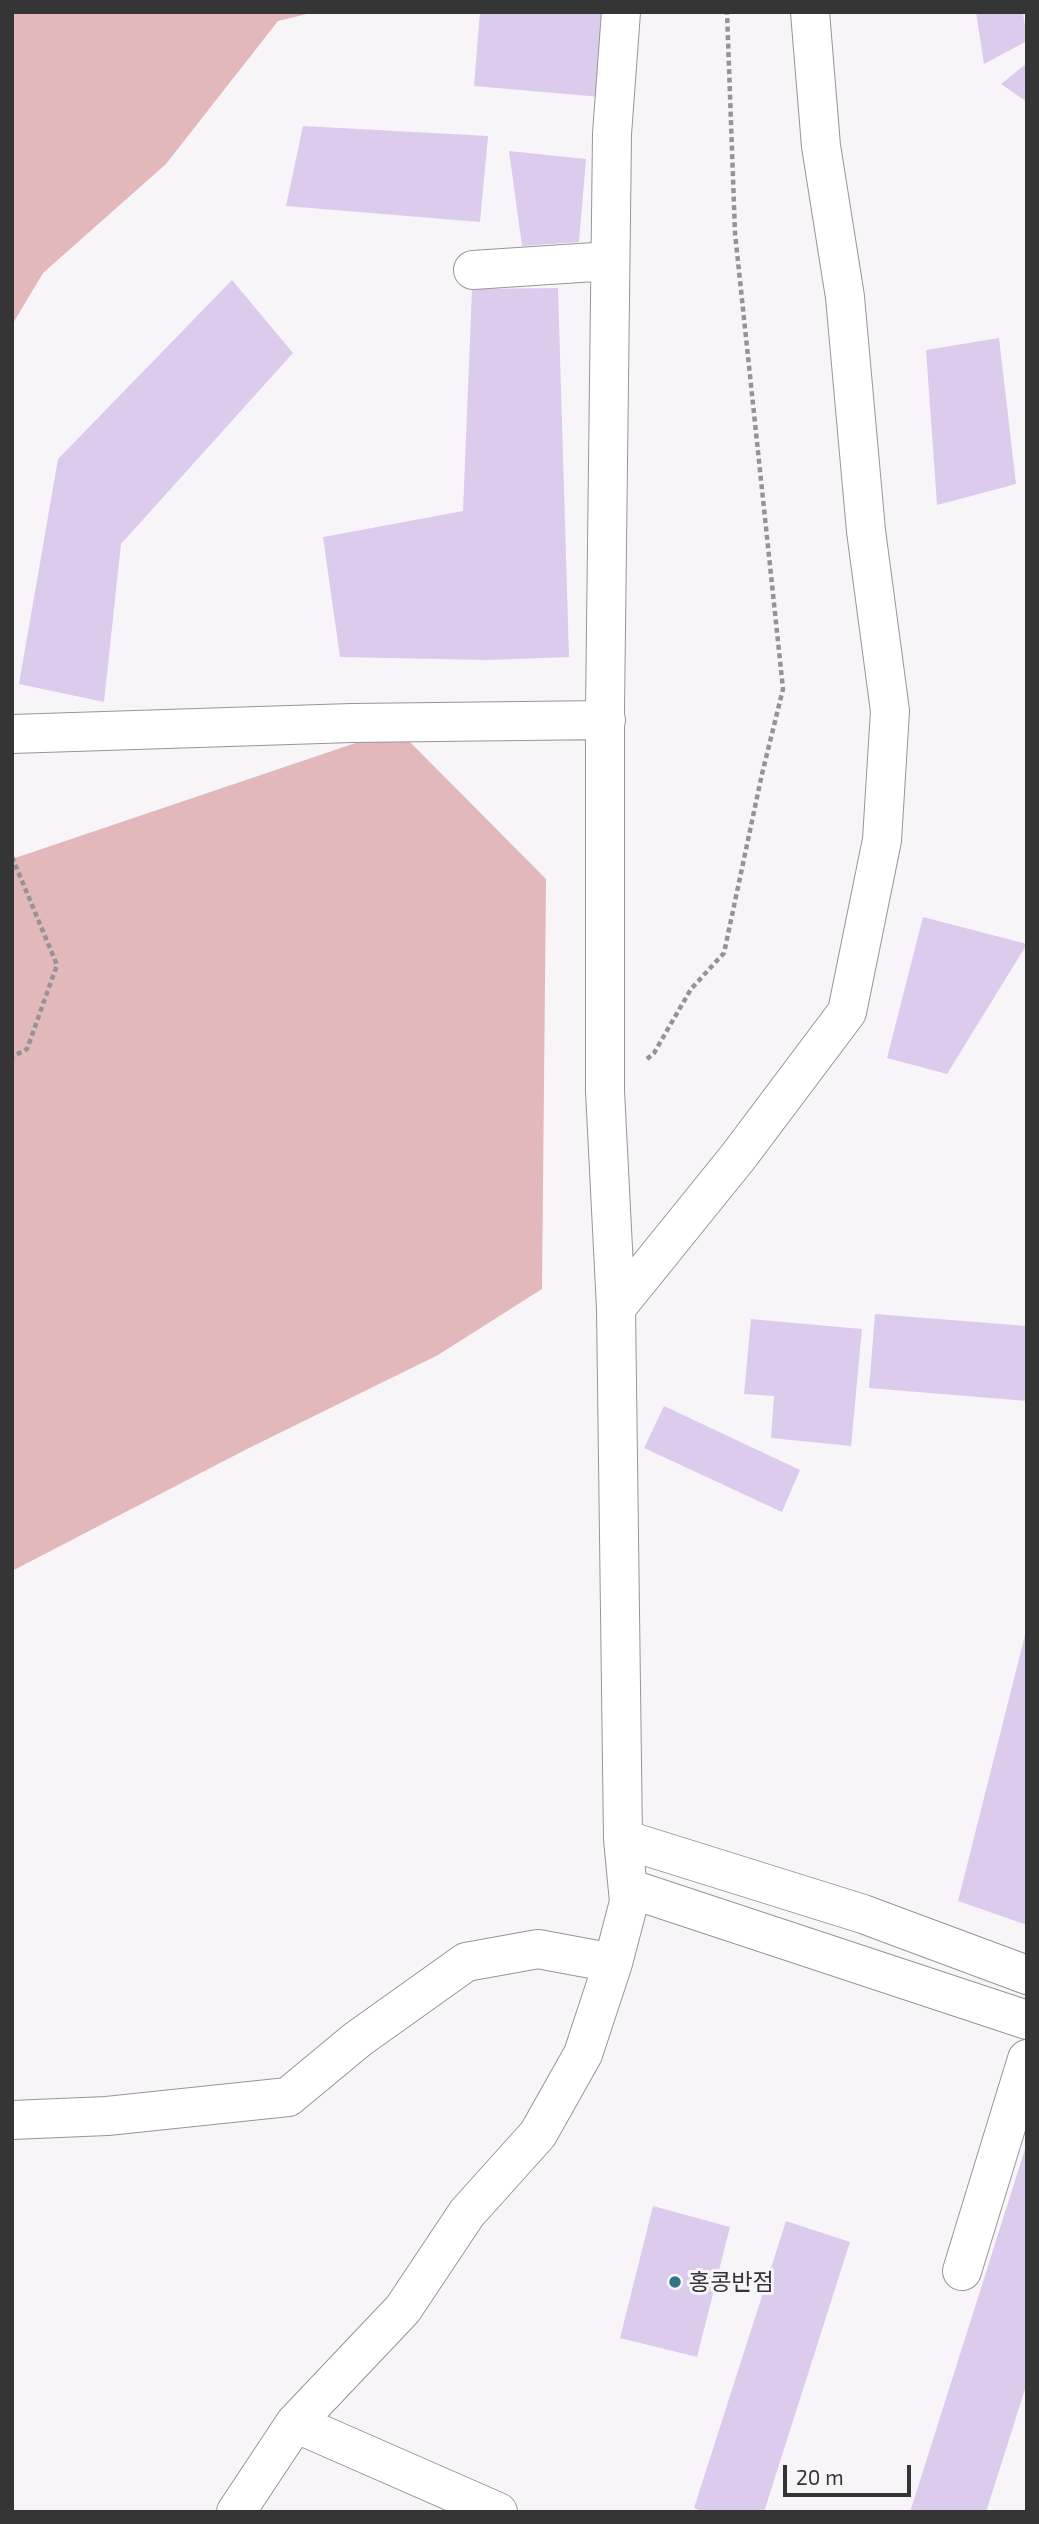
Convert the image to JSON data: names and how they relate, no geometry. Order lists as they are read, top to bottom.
{
  "places": ["홍콩반점"],
  "scale_bar": "20 m"
}
